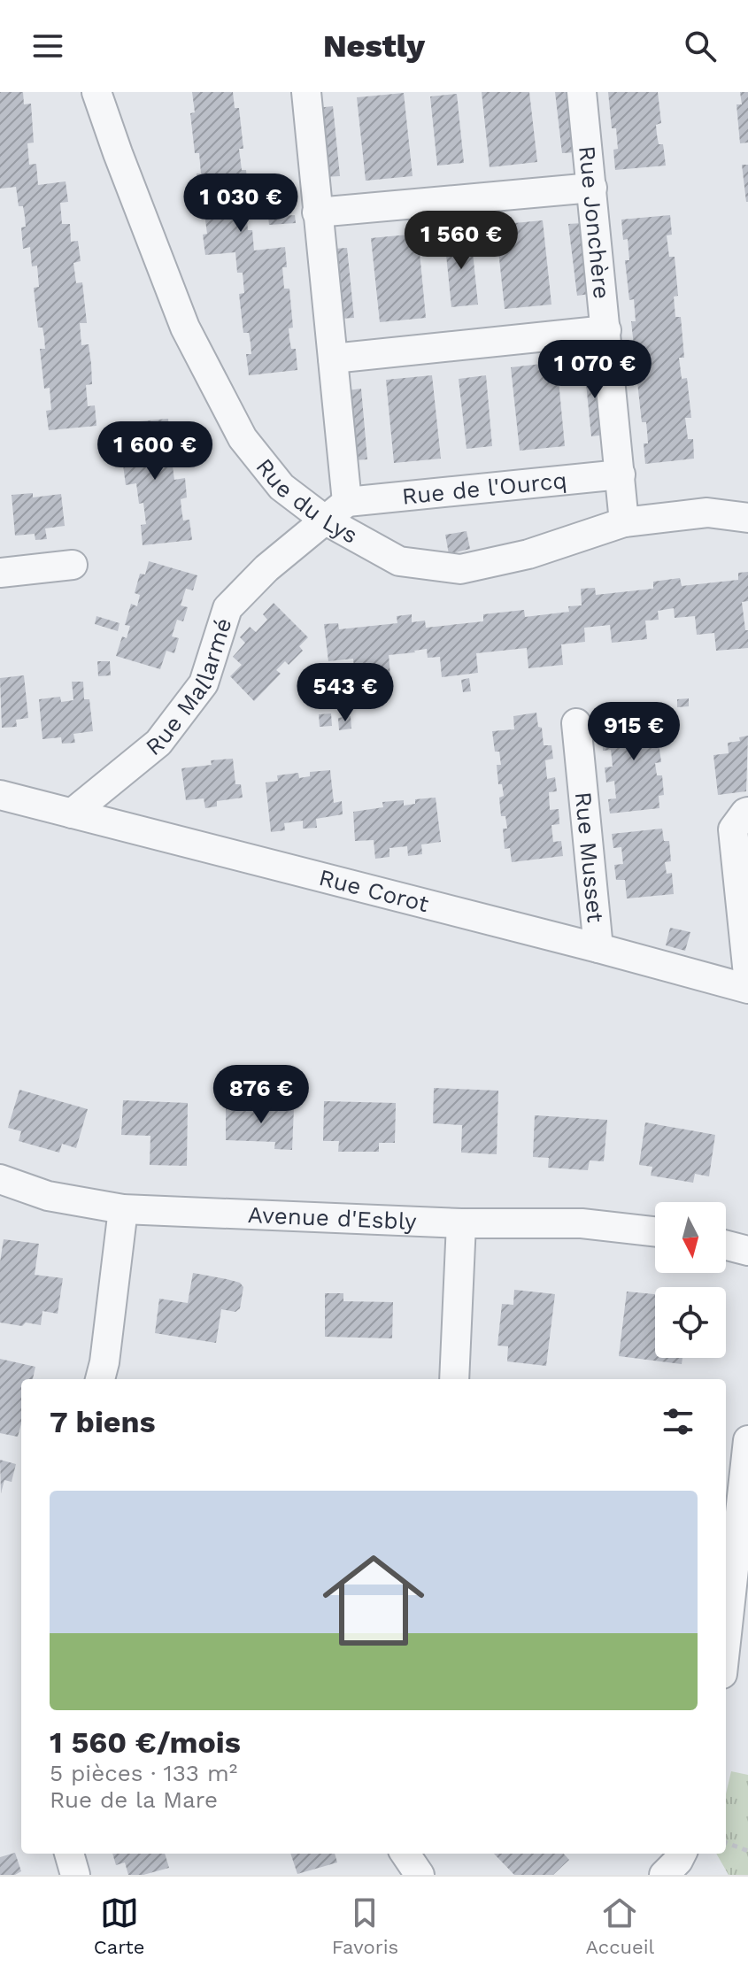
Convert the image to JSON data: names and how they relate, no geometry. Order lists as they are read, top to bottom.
{
  "streets": {
    "street": [
      "Rue Jonchère",
      "Rue de l'Ourcq",
      "Rue du Lys",
      "Rue Mallarmé",
      "Rue Musset",
      "Rue Corot",
      "Avenue d'Esbly"
    ]
  },
  "crossings": [
    ["Rue Jonchère", "Rue de l'Ourcq"],
    ["Rue Jonchère", "Rue du Lys"],
    ["Rue de l'Ourcq", "Rue du Lys"],
    ["Rue de l'Ourcq", "Rue Mallarmé"],
    ["Rue du Lys", "Rue Mallarmé"],
    ["Rue Mallarmé", "Rue Corot"],
    ["Rue Musset", "Rue Corot"]
  ],
  "north": "bottom",
  "page": {
    "header": "Nestly",
    "price": [
      "1 030 €",
      "1 560 €",
      "1 070 €",
      "1 600 €",
      "543 €",
      "915 €",
      "876 €"
    ],
    "heading": "7 biens",
    "list": [
      {
        "name": "1 560 €/mois",
        "note": "5 pièces · 133 m² · Rue de la Mare"
      }
    ],
    "tabs": ["Carte", "Favoris", "Accueil"]
  }
}
